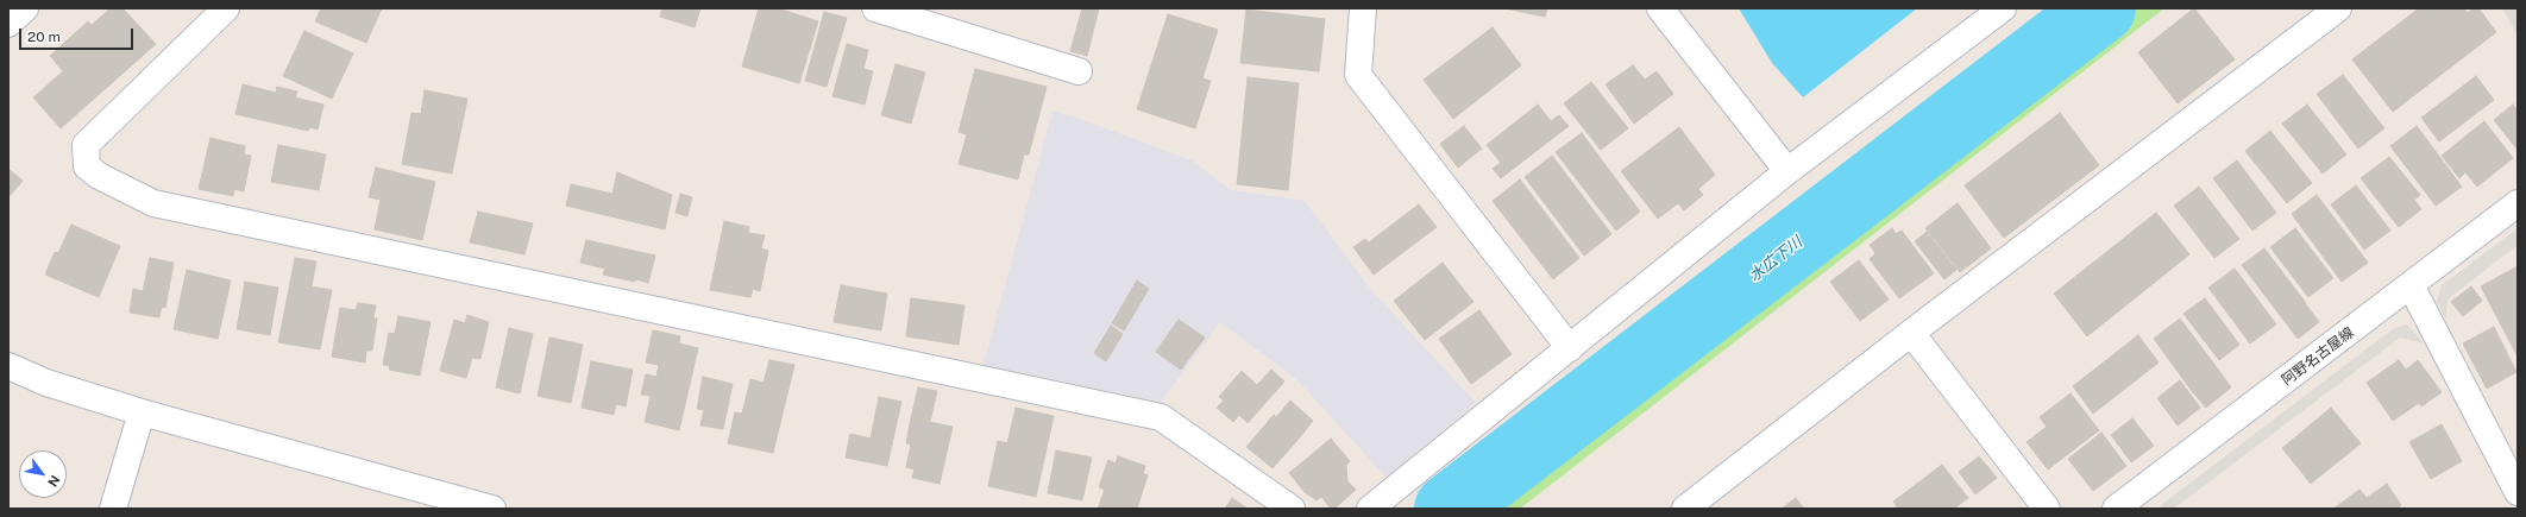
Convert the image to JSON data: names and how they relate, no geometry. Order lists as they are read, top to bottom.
{
  "streets": {
    "street": ["阿野名古屋線"]
  },
  "water": ["水広下川"],
  "scale_bar": "20 m",
  "north": "bottom right"
}
